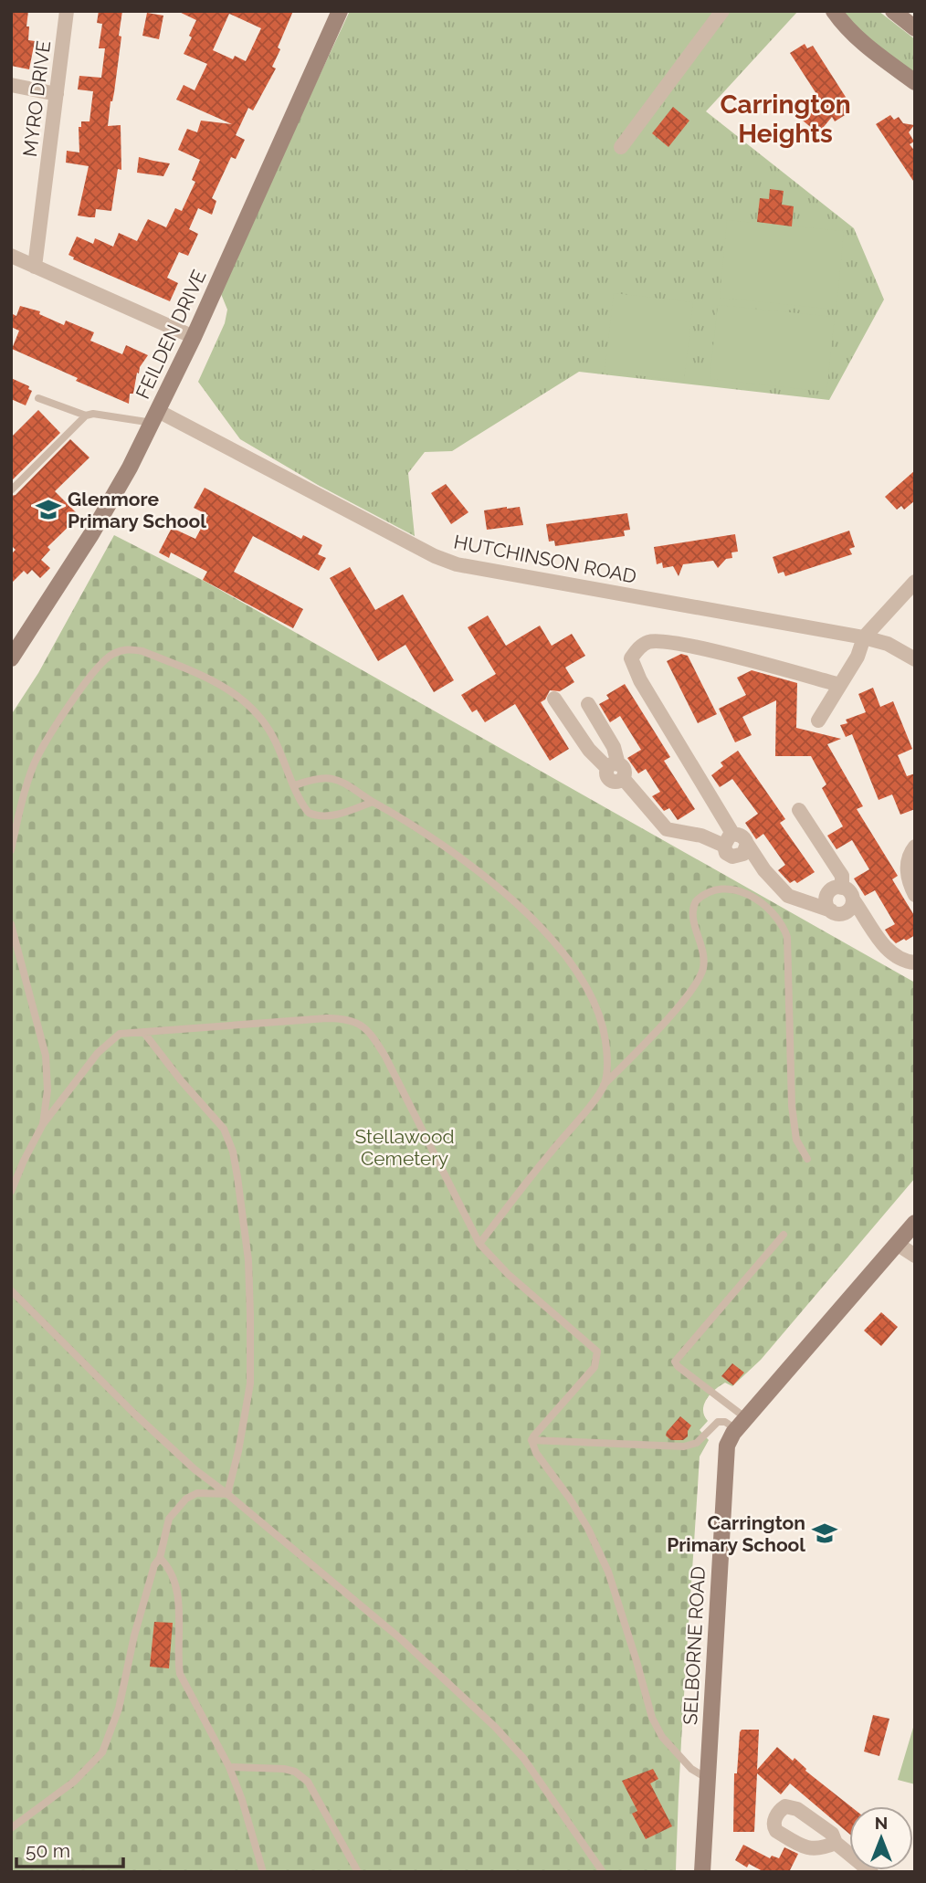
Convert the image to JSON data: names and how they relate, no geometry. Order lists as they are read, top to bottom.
{
  "streets": {
    "street": [
      "MYRO DRIVE",
      "FEILDEN DRIVE",
      "HUTCHINSON ROAD",
      "SELBORNE ROAD"
    ]
  },
  "crossings": [
    ["FEILDEN DRIVE", "HUTCHINSON ROAD"]
  ],
  "districts": ["Carrington Heights"],
  "parks": ["Stellawood Cemetery"],
  "places": {
    "school or university": ["Glenmore Primary School", "Carrington Primary School"]
  },
  "scale_bar": "50 m",
  "north": "top"
}
